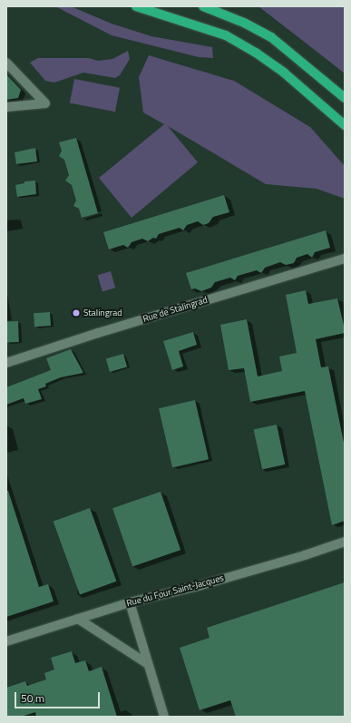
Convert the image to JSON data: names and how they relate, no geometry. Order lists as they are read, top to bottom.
{
  "streets": {
    "street": ["Rue de Stalingrad", "Rue du Four Saint-Jacques"]
  },
  "places": ["Stalingrad"],
  "scale_bar": "50 m"
}
